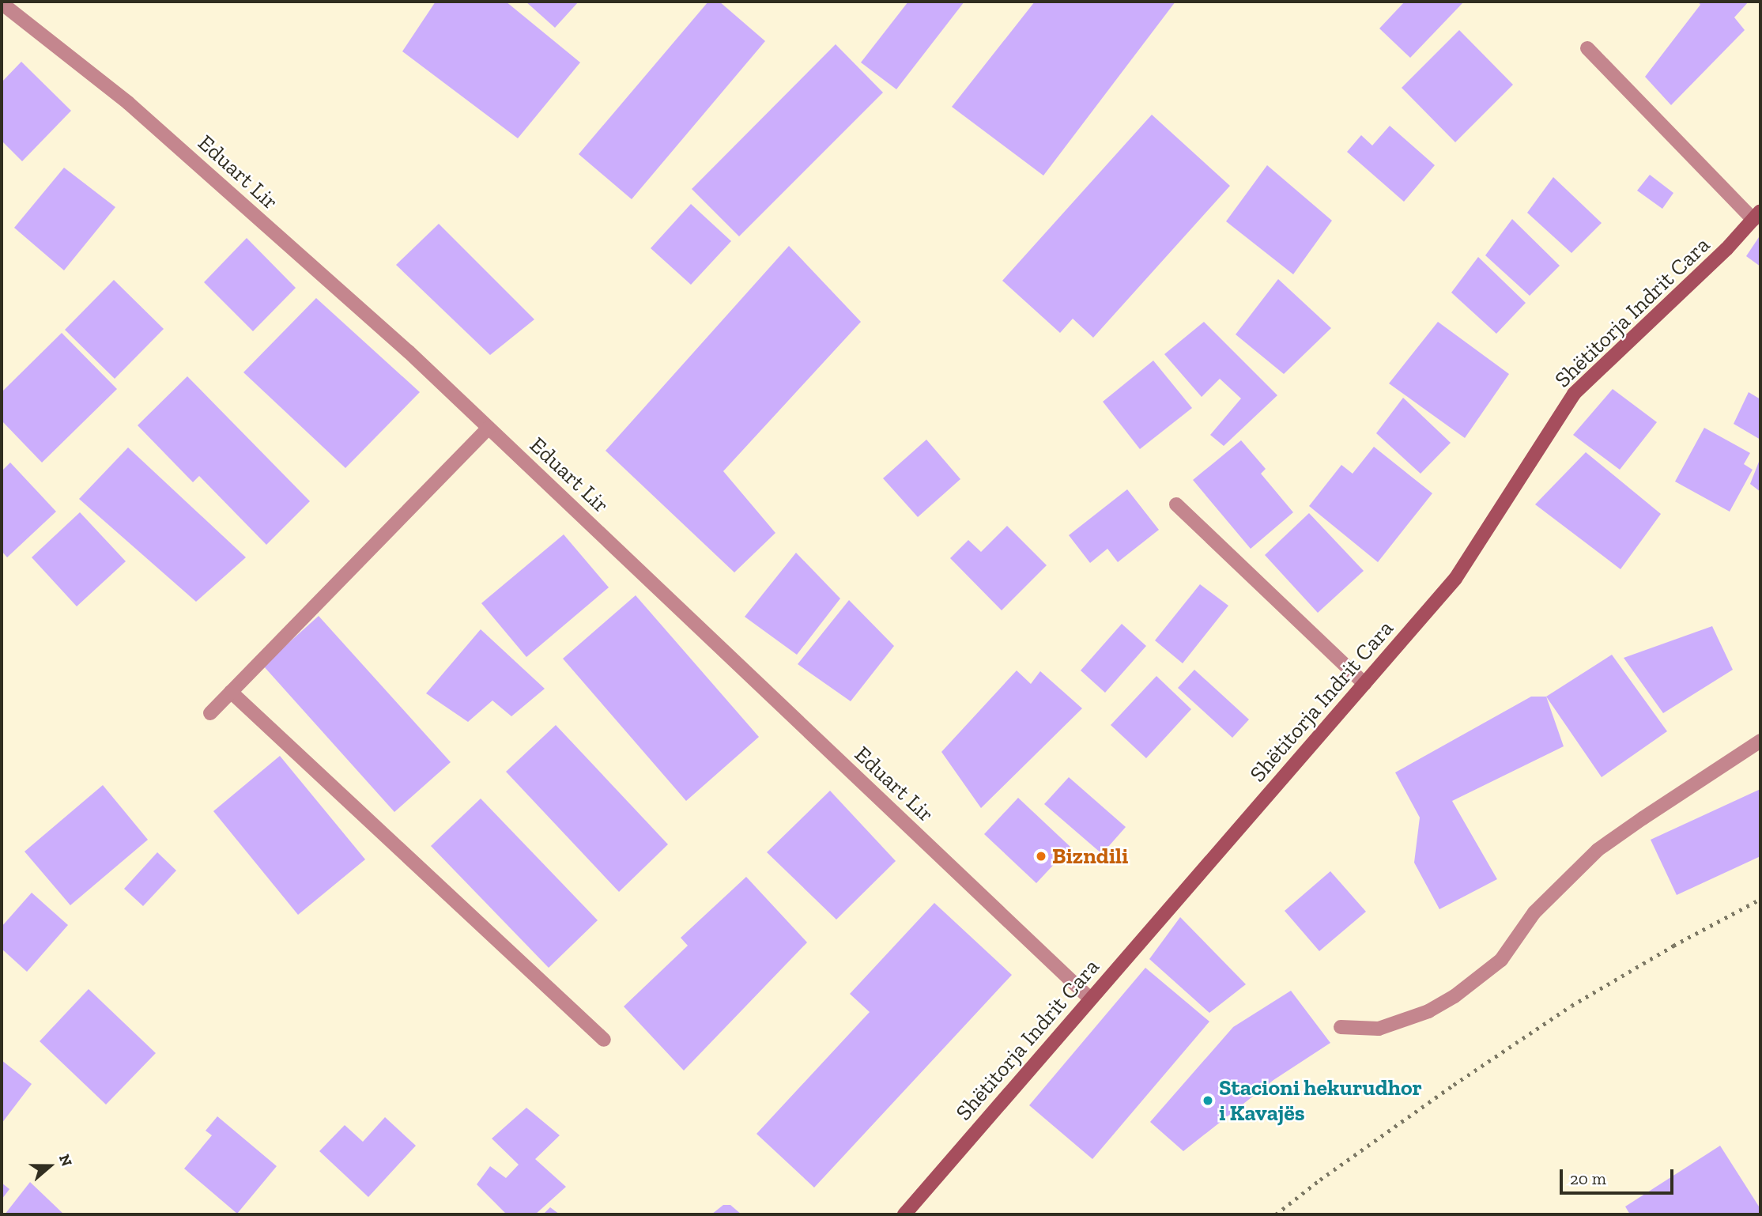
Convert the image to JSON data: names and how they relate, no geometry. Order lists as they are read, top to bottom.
{
  "streets": {
    "main road": ["Shëtitorja Indrit Cara"],
    "street": ["Eduart Lir"]
  },
  "crossings": [
    ["Eduart Lir", "Shëtitorja Indrit Cara"]
  ],
  "places": ["Bizndili", "Stacioni hekurudhor i Kavajës"],
  "scale_bar": "20 m",
  "north": "right"
}
